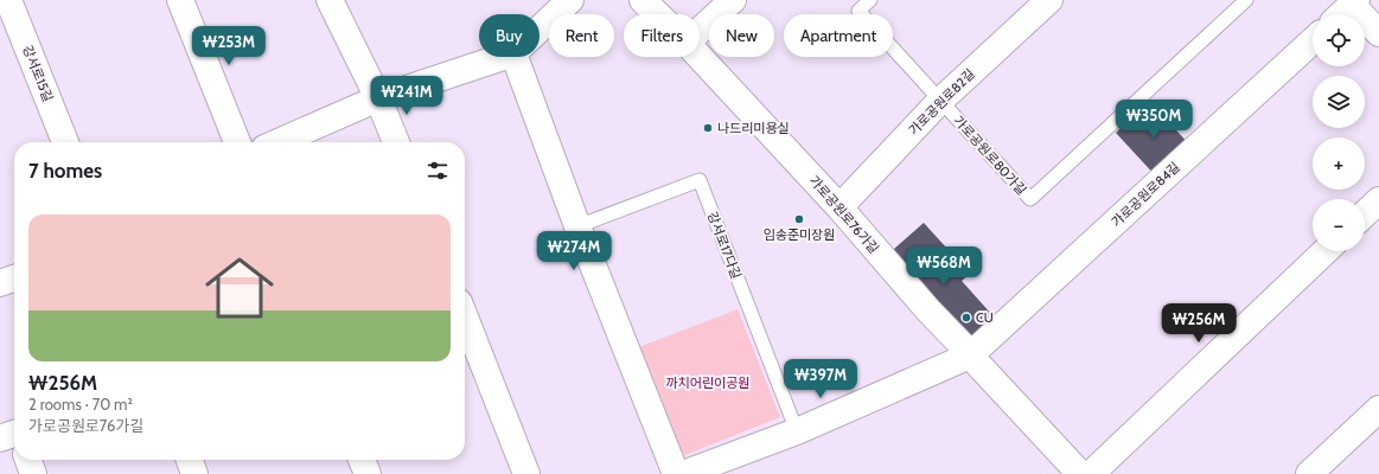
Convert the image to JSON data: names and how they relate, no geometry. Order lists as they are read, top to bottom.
{
  "streets": {
    "street": [
      "강서로15길",
      "가로공원로82길",
      "가로공원로84길",
      "가로공원로76가길"
    ],
    "lane": ["가로공원로80가길", "강서로17다길"]
  },
  "crossings": [
    ["가로공원로82길", "가로공원로80가길"],
    ["가로공원로82길", "가로공원로76가길"],
    ["가로공원로84길", "가로공원로76가길"]
  ],
  "parks": ["까치어린이공원"],
  "places": ["나드리미용실", "임송준미장원", "CU"],
  "page": {
    "map_buttons": ["+", "−"],
    "chip": [
      "Buy",
      "Rent",
      "Filters",
      "New",
      "Apartment"
    ],
    "price": [
      "₩253M",
      "₩241M",
      "₩350M",
      "₩274M",
      "₩568M",
      "₩256M",
      "₩397M"
    ],
    "heading": "7 homes",
    "list": [
      {
        "name": "₩256M",
        "note": "2 rooms · 70 m² · 가로공원로76가길"
      }
    ]
  }
}
